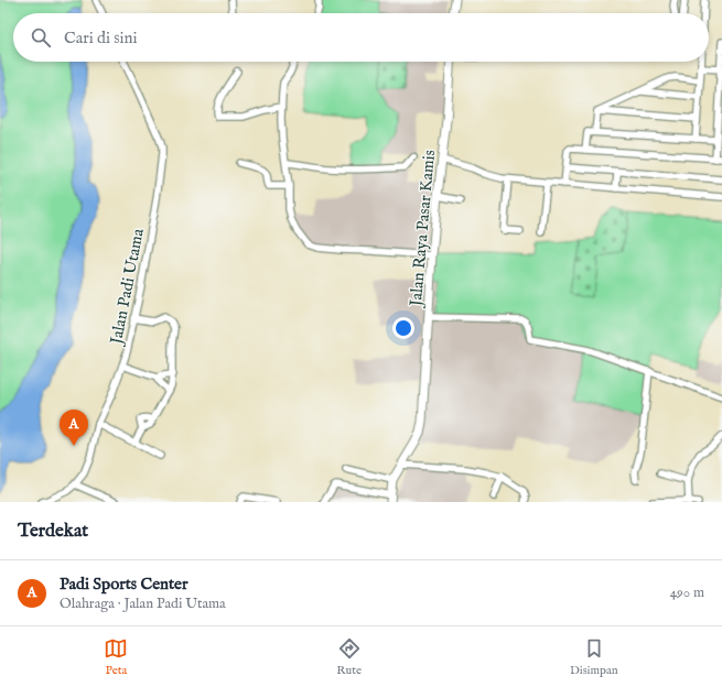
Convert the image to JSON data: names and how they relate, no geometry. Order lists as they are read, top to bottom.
{
  "streets": {
    "main road": ["Jalan Raya Pasar Kamis"],
    "street": ["Jalan Padi Utama"]
  },
  "page": {
    "search": "Cari di sini",
    "pins": "A",
    "heading": "Terdekat",
    "list": [
      {
        "mark": "A",
        "name": "Padi Sports Center",
        "note": "Olahraga · Jalan Padi Utama",
        "value": "490 m"
      }
    ],
    "nav": ["Peta", "Rute", "Disimpan"]
  }
}
